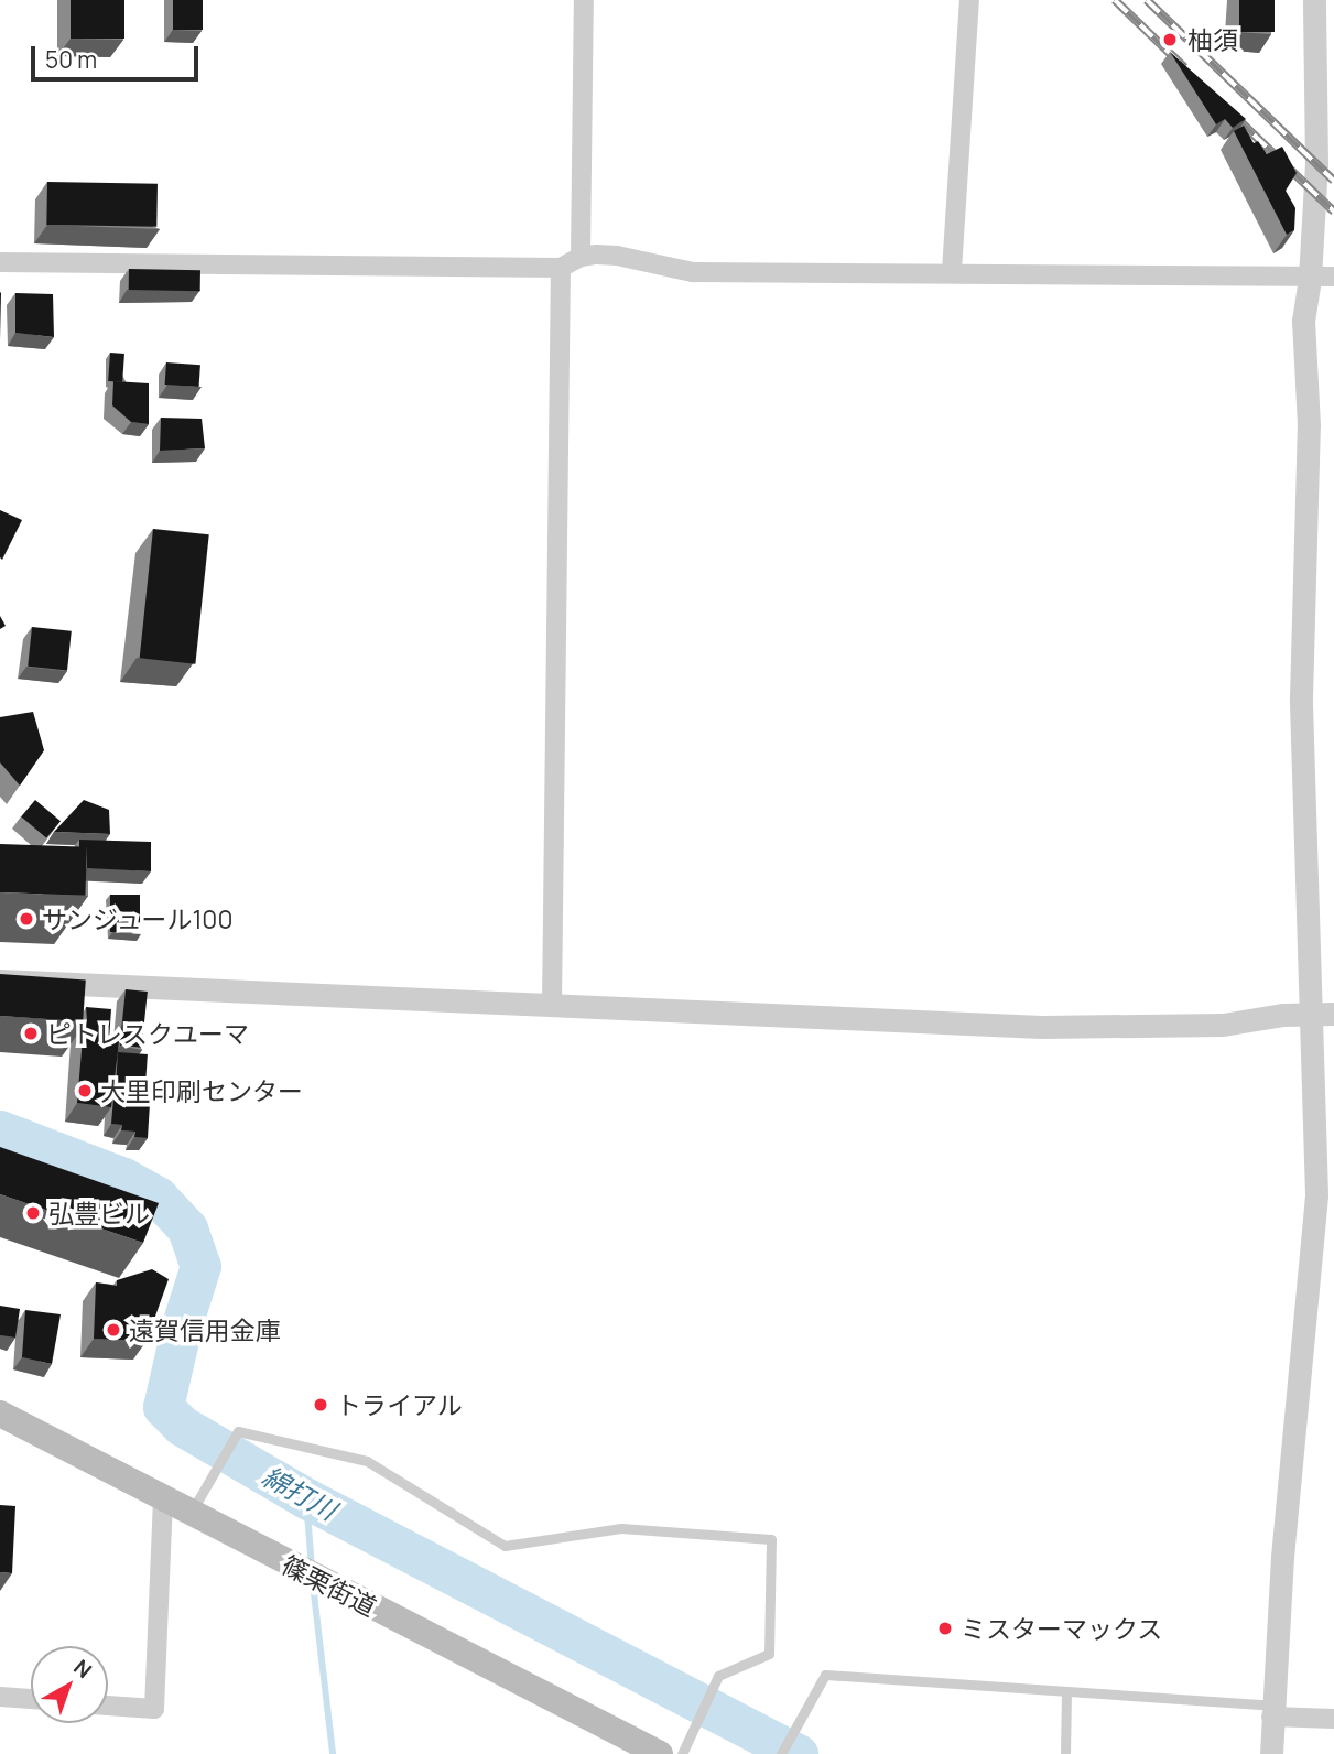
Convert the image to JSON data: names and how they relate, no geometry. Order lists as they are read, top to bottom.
{
  "streets": {
    "main road": ["篠栗街道"]
  },
  "water": ["綿打川"],
  "places": [
    "柚須",
    "サンジュール100",
    "ピトレスクユーマ",
    "大里印刷センター",
    "弘豊ビル",
    "遠賀信用金庫",
    "トライアル",
    "ミスターマックス"
  ],
  "scale_bar": "50 m",
  "north": "top right"
}
